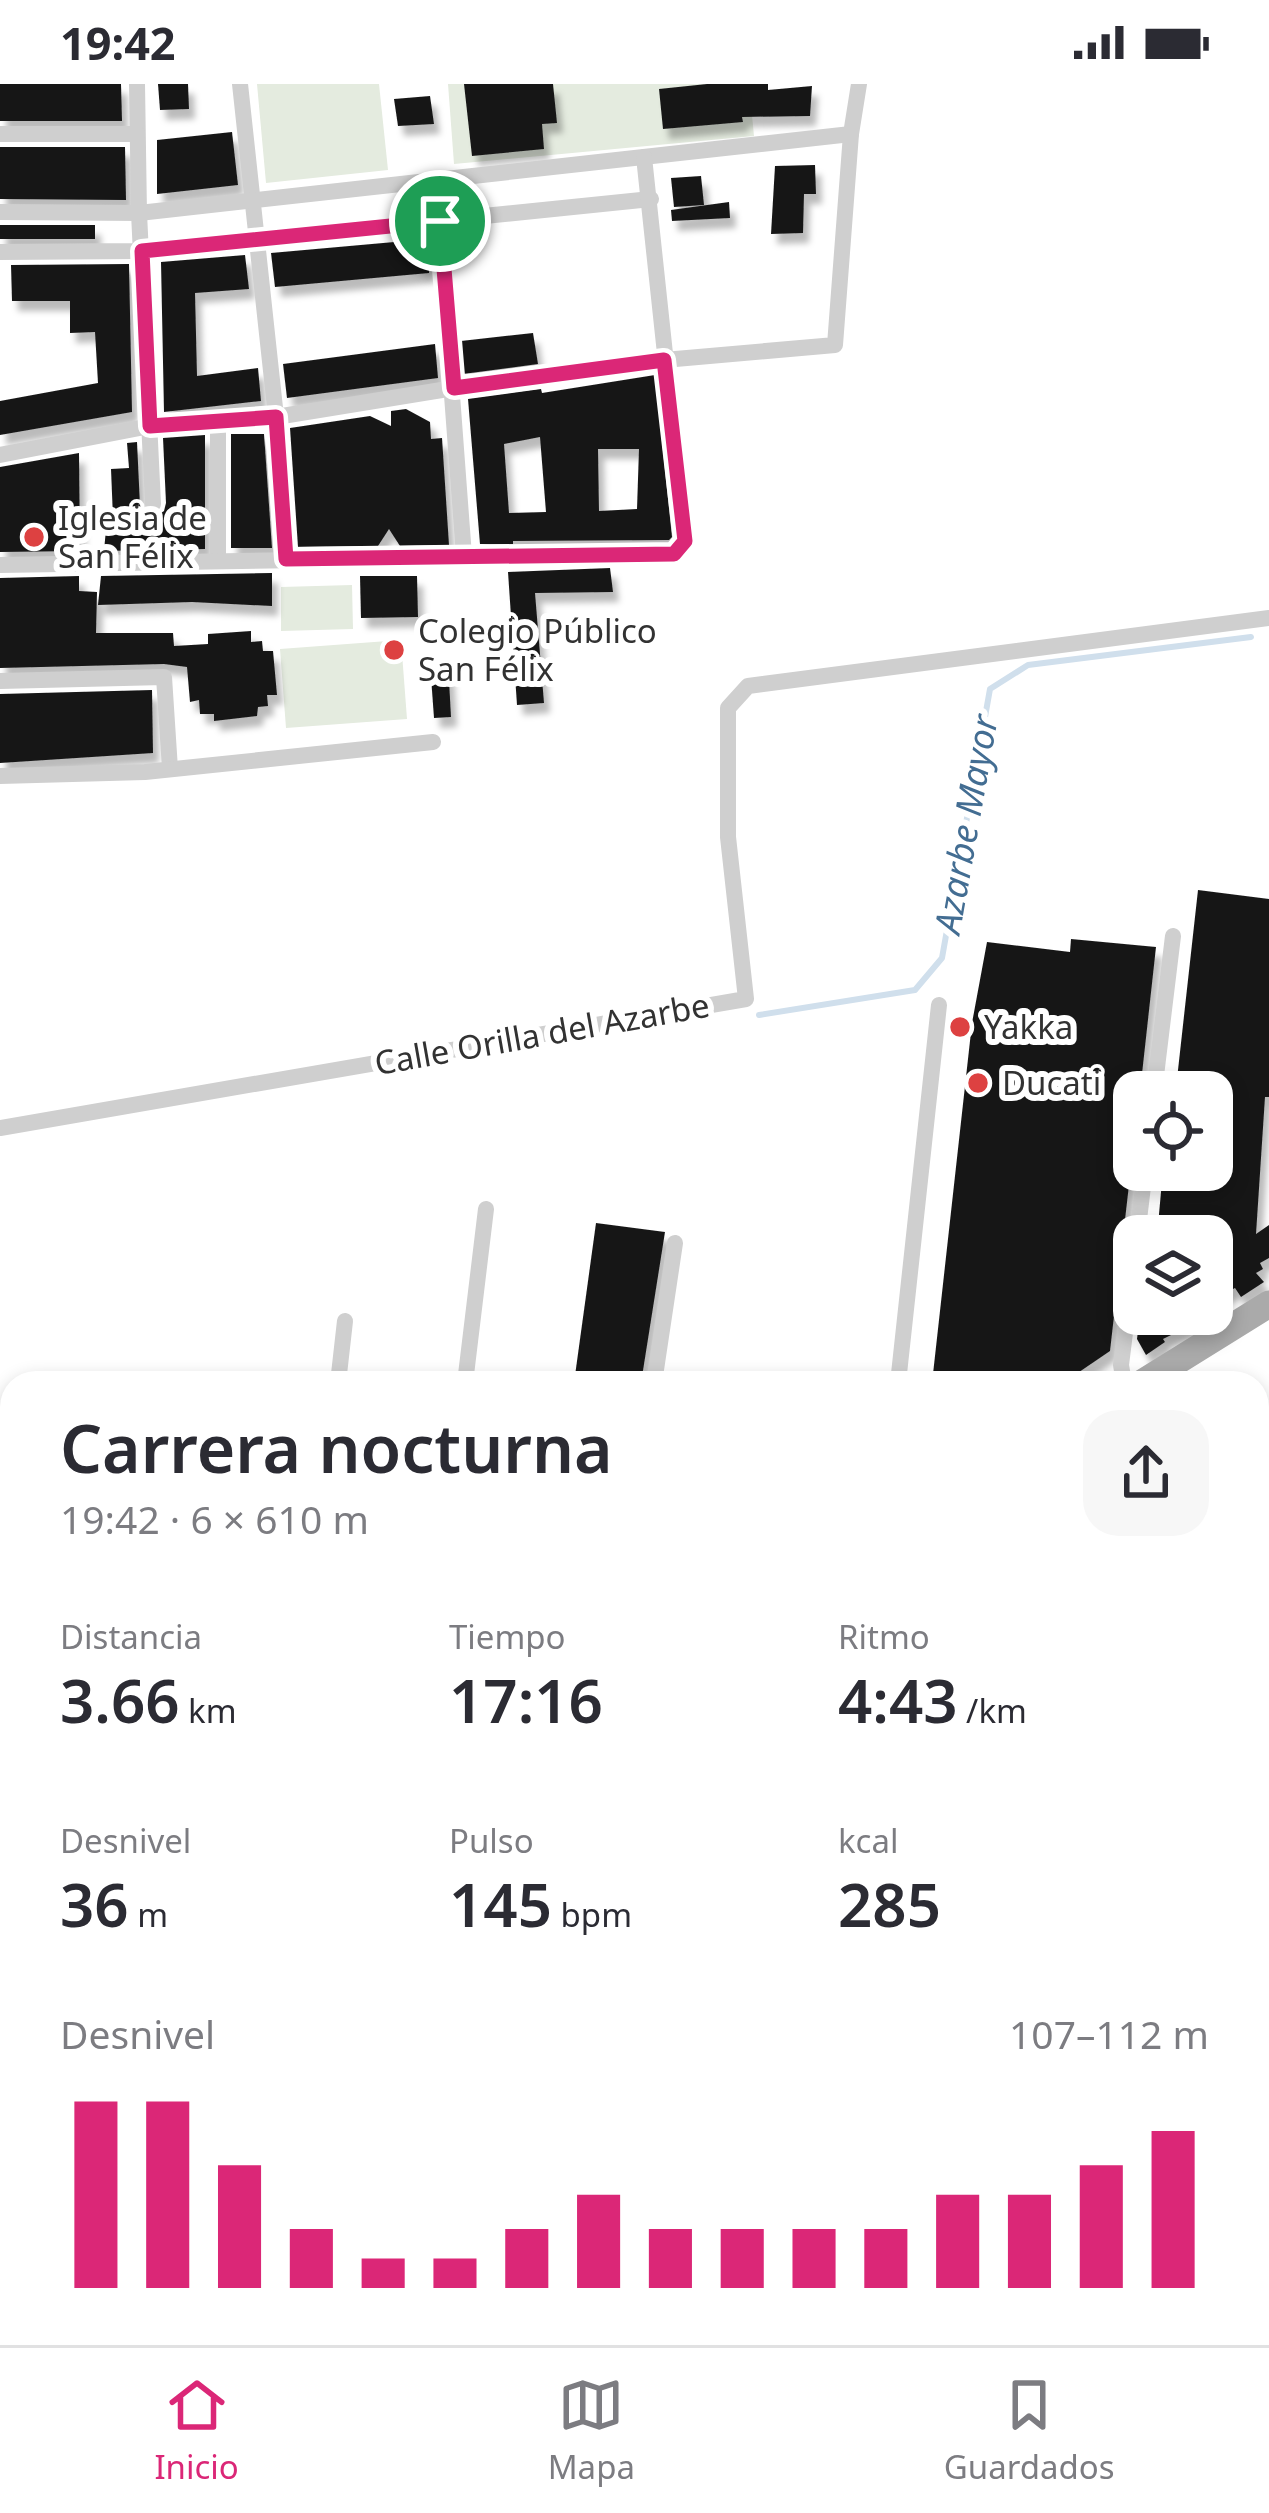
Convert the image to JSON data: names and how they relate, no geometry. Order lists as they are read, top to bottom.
{
  "streets": {
    "street": ["Calle Orilla del Azarbe"]
  },
  "water": ["Azarbe Mayor"],
  "places": [
    "Iglesia de San Félix",
    "Colegio Público San Félix",
    "Yakka",
    "Ducati"
  ],
  "page": {
    "status": "19:42",
    "heading": ["Carrera nocturna", "19:42 · 6 × 610 m"],
    "stats": [
      ["Distancia", "3.66 km"],
      ["Tiempo", "17:16"],
      ["Ritmo", "4:43 /km"],
      ["Desnivel", "36 m"],
      ["Pulso", "145 bpm"],
      ["kcal", "285"]
    ],
    "chart": ["Desnivel", "107–112 m"],
    "tabs": ["Inicio", "Mapa", "Guardados"]
  }
}
